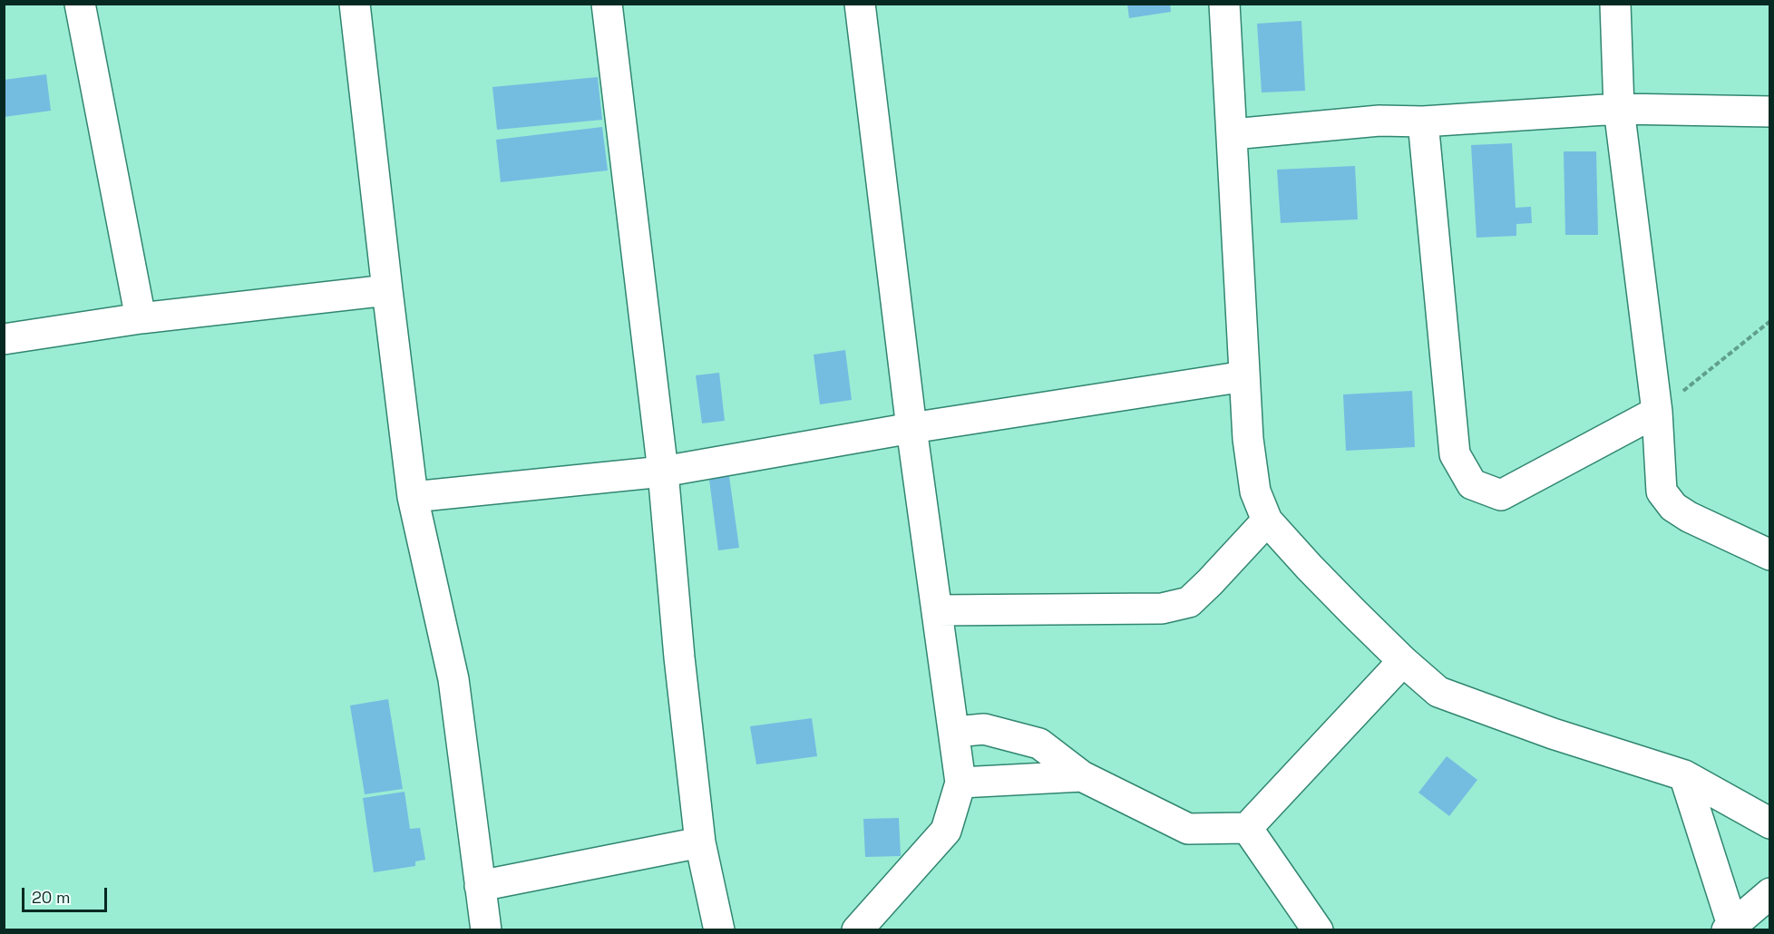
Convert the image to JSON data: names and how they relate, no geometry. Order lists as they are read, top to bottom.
{
  "scale_bar": "20 m"
}
